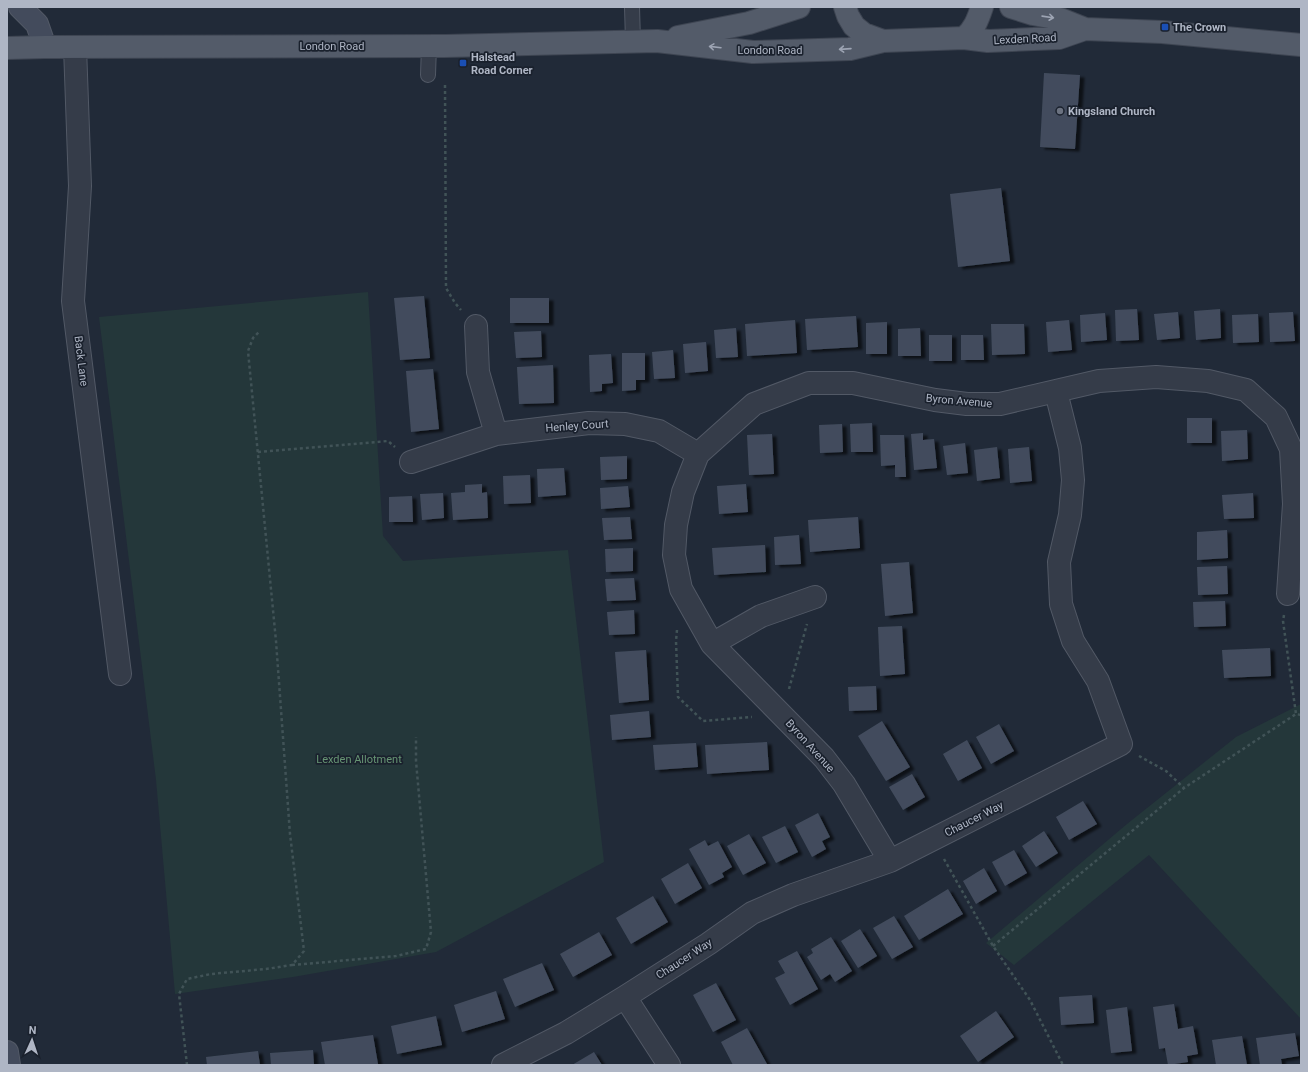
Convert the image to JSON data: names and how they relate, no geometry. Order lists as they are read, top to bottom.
{
  "streets": {
    "main road": ["Lexden Road", "London Road"],
    "street": [
      "Back Lane",
      "Byron Avenue",
      "Henley Court",
      "Chaucer Way"
    ]
  },
  "crossings": [
    ["Lexden Road", "London Road"],
    ["London Road", "Back Lane"],
    ["Byron Avenue", "Henley Court"],
    ["Byron Avenue", "Chaucer Way"]
  ],
  "parks": ["Lexden Allotment"],
  "places": {
    "transit": ["The Crown", "Halstead Road Corner"],
    "other": ["Kingsland Church"]
  },
  "north": "top"
}
